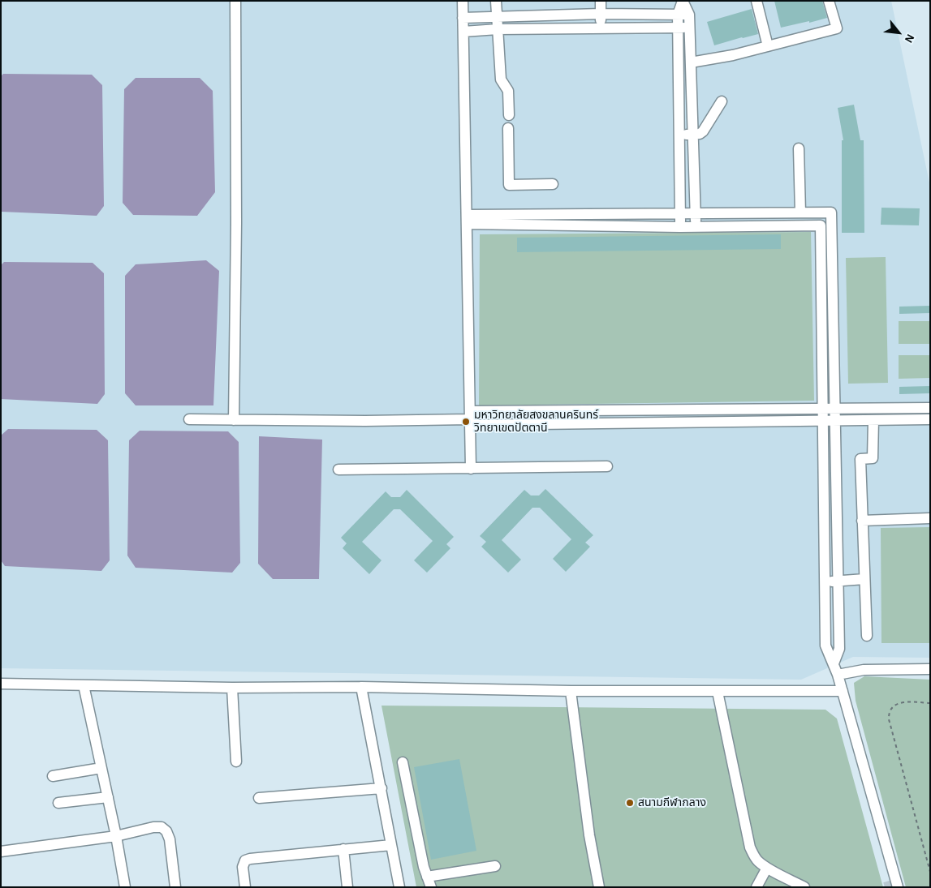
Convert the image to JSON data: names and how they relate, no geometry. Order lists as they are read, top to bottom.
{
  "places": ["มหาวิทยาลัยสงขลานครินทร์ วิทยาเขตปัตตานี", "สนามกีฬากลาง"],
  "north": "bottom right"
}
